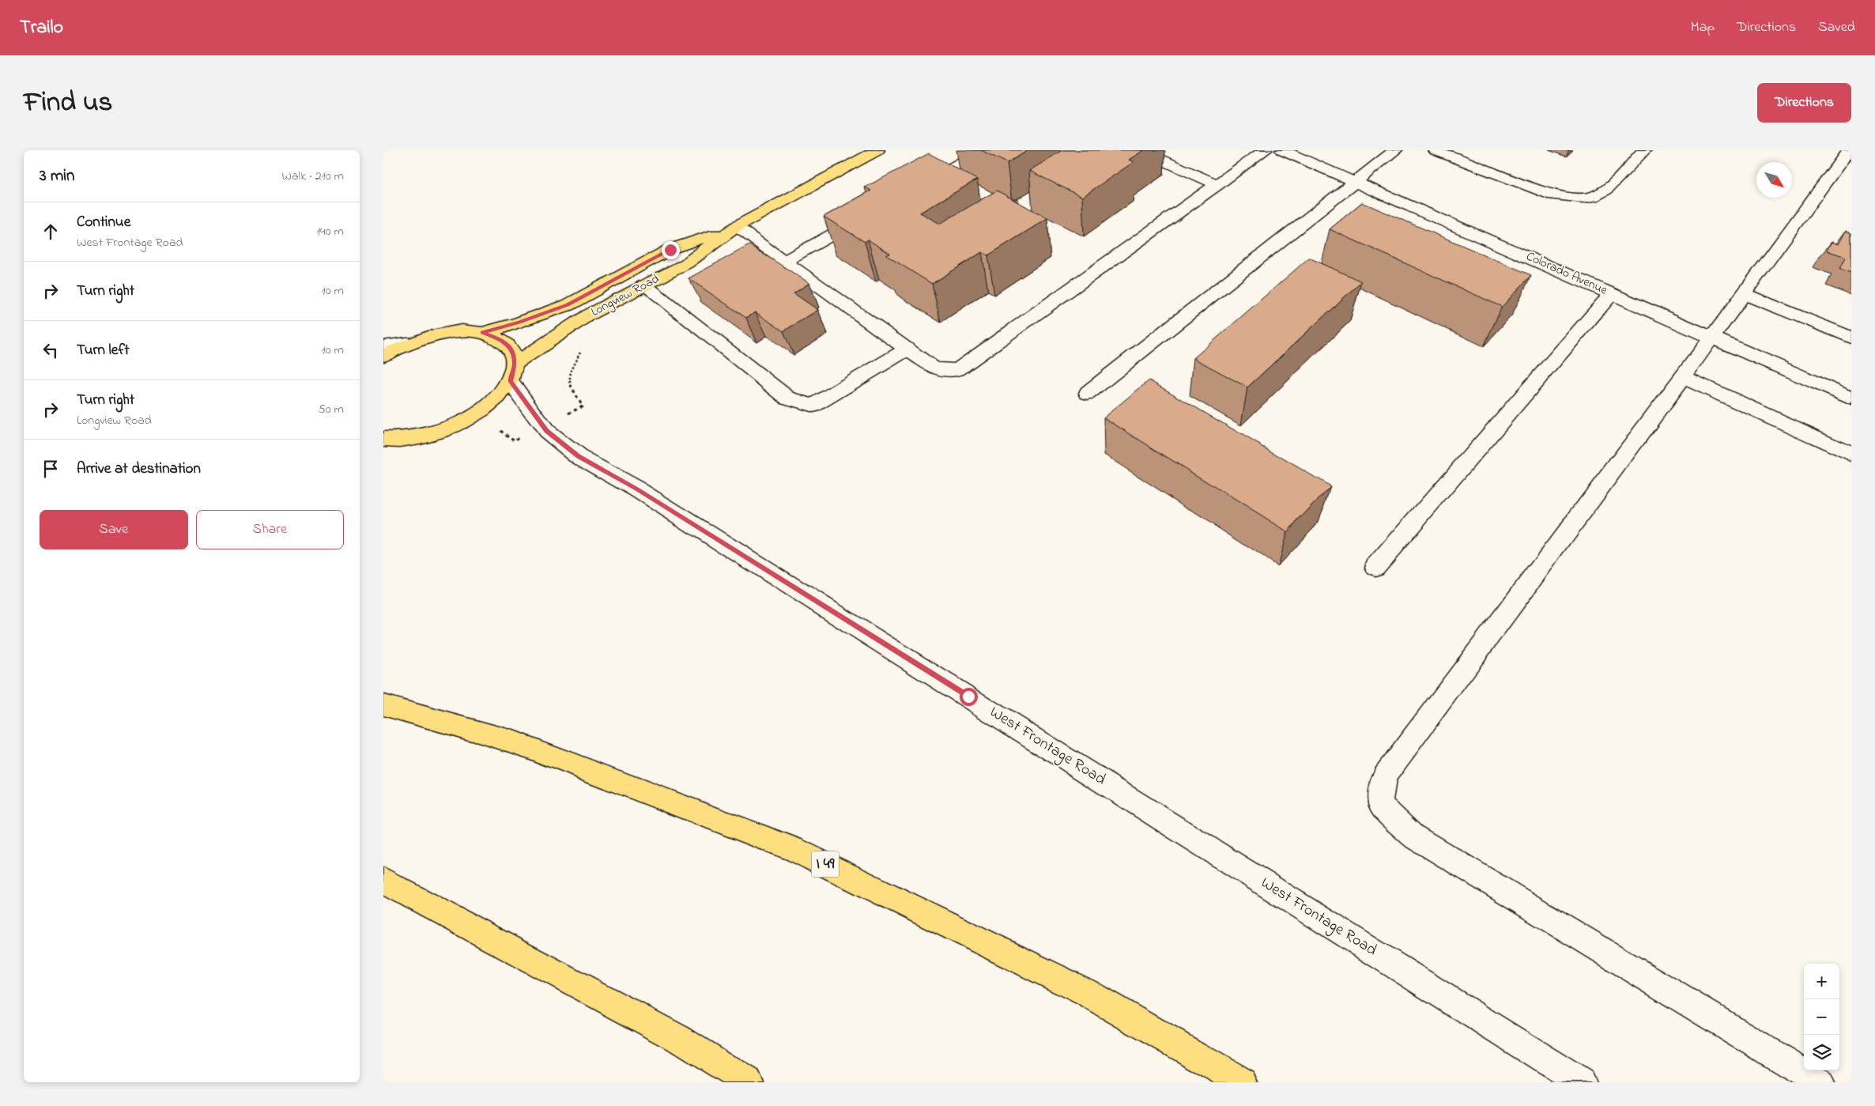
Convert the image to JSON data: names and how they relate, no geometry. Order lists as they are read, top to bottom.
{
  "streets": {
    "main road": ["Longview Road", "I 49"],
    "street": ["Colorado Avenue", "West Frontage Road"]
  },
  "crossings": [
    ["Longview Road", "West Frontage Road"]
  ],
  "north": "bottom right",
  "page": {
    "header": "Trailo",
    "nav": ["Map", "Directions", "Saved"],
    "title": "Find us",
    "buttons": [
      "Directions",
      ["Save", "Share"]
    ],
    "heading": ["3 min", "Walk · 210 m"],
    "list": [
      ["Continue", "West Frontage Road", "140 m"],
      ["Turn right", "10 m"],
      ["Turn left", "10 m"],
      ["Turn right", "Longview Road", "50 m"],
      "Arrive at destination"
    ],
    "map_buttons": ["+", "−"]
  }
}
